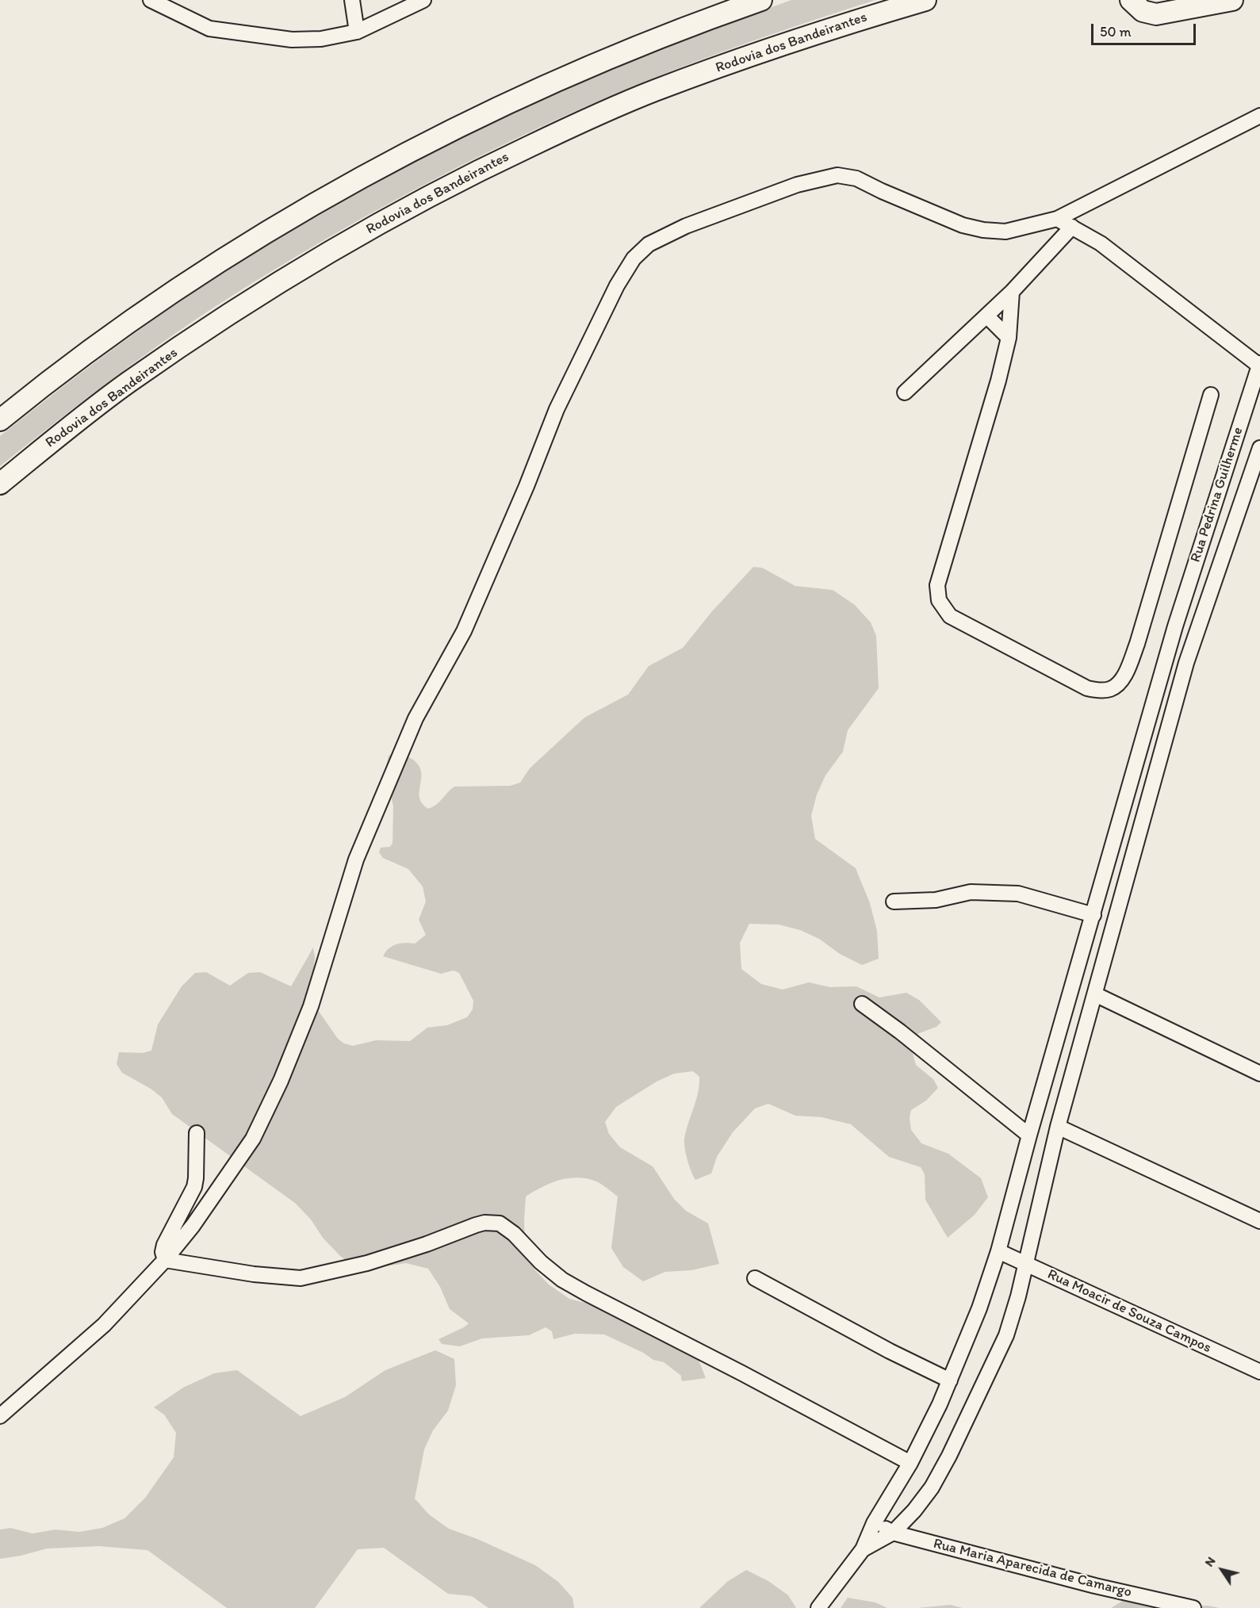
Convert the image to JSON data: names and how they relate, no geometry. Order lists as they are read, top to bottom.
{
  "streets": {
    "highway": ["Rodovia dos Bandeirantes"],
    "street": ["Rua Pedrina Guilherme", "Rua Moacir de Souza Campos", "Rua Maria Aparecida de Camargo"]
  },
  "crossings": [
    ["Rua Pedrina Guilherme", "Rua Moacir de Souza Campos"],
    ["Rua Pedrina Guilherme", "Rua Maria Aparecida de Camargo"]
  ],
  "scale_bar": "50 m",
  "north": "top left"
}
